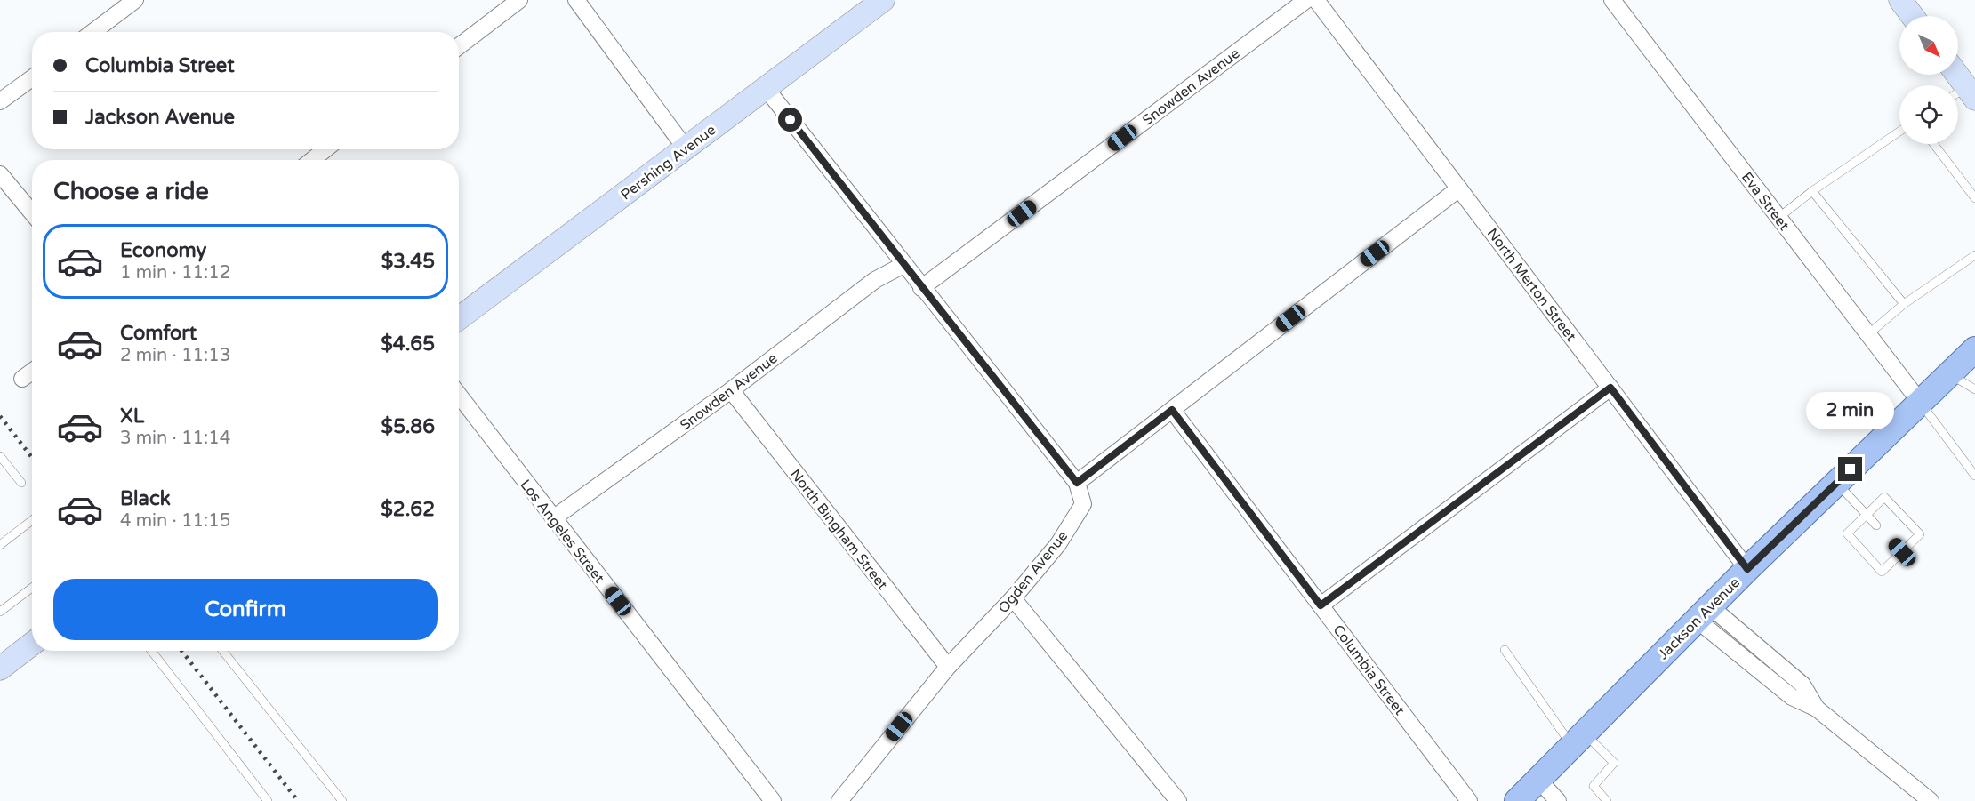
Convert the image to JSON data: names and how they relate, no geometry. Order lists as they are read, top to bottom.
{
  "streets": {
    "main road": ["Jackson Avenue"],
    "street": [
      "Snowden Avenue",
      "Pershing Avenue",
      "Eva Street",
      "North Merton Street",
      "North Bingham Street",
      "Los Angeles Street",
      "Ogden Avenue",
      "Columbia Street"
    ]
  },
  "crossings": [
    ["Snowden Avenue", "North Bingham Street"],
    ["Snowden Avenue", "Los Angeles Street"],
    ["Eva Street", "Jackson Avenue"],
    ["North Merton Street", "Jackson Avenue"],
    ["North Bingham Street", "Ogden Avenue"]
  ],
  "north": "bottom right",
  "page": {
    "banner": ["Columbia Street", "Jackson Avenue"],
    "heading": "Choose a ride",
    "list": [
      {
        "name": "Economy",
        "note": "1 min · 11:12",
        "value": "$3.45"
      },
      {
        "name": "Comfort",
        "note": "2 min · 11:13",
        "value": "$4.65"
      },
      {
        "name": "XL",
        "note": "3 min · 11:14",
        "value": "$5.86"
      },
      {
        "name": "Black",
        "note": "4 min · 11:15",
        "value": "$2.62"
      }
    ],
    "bubble": "2 min",
    "buttons": "Confirm"
  }
}
